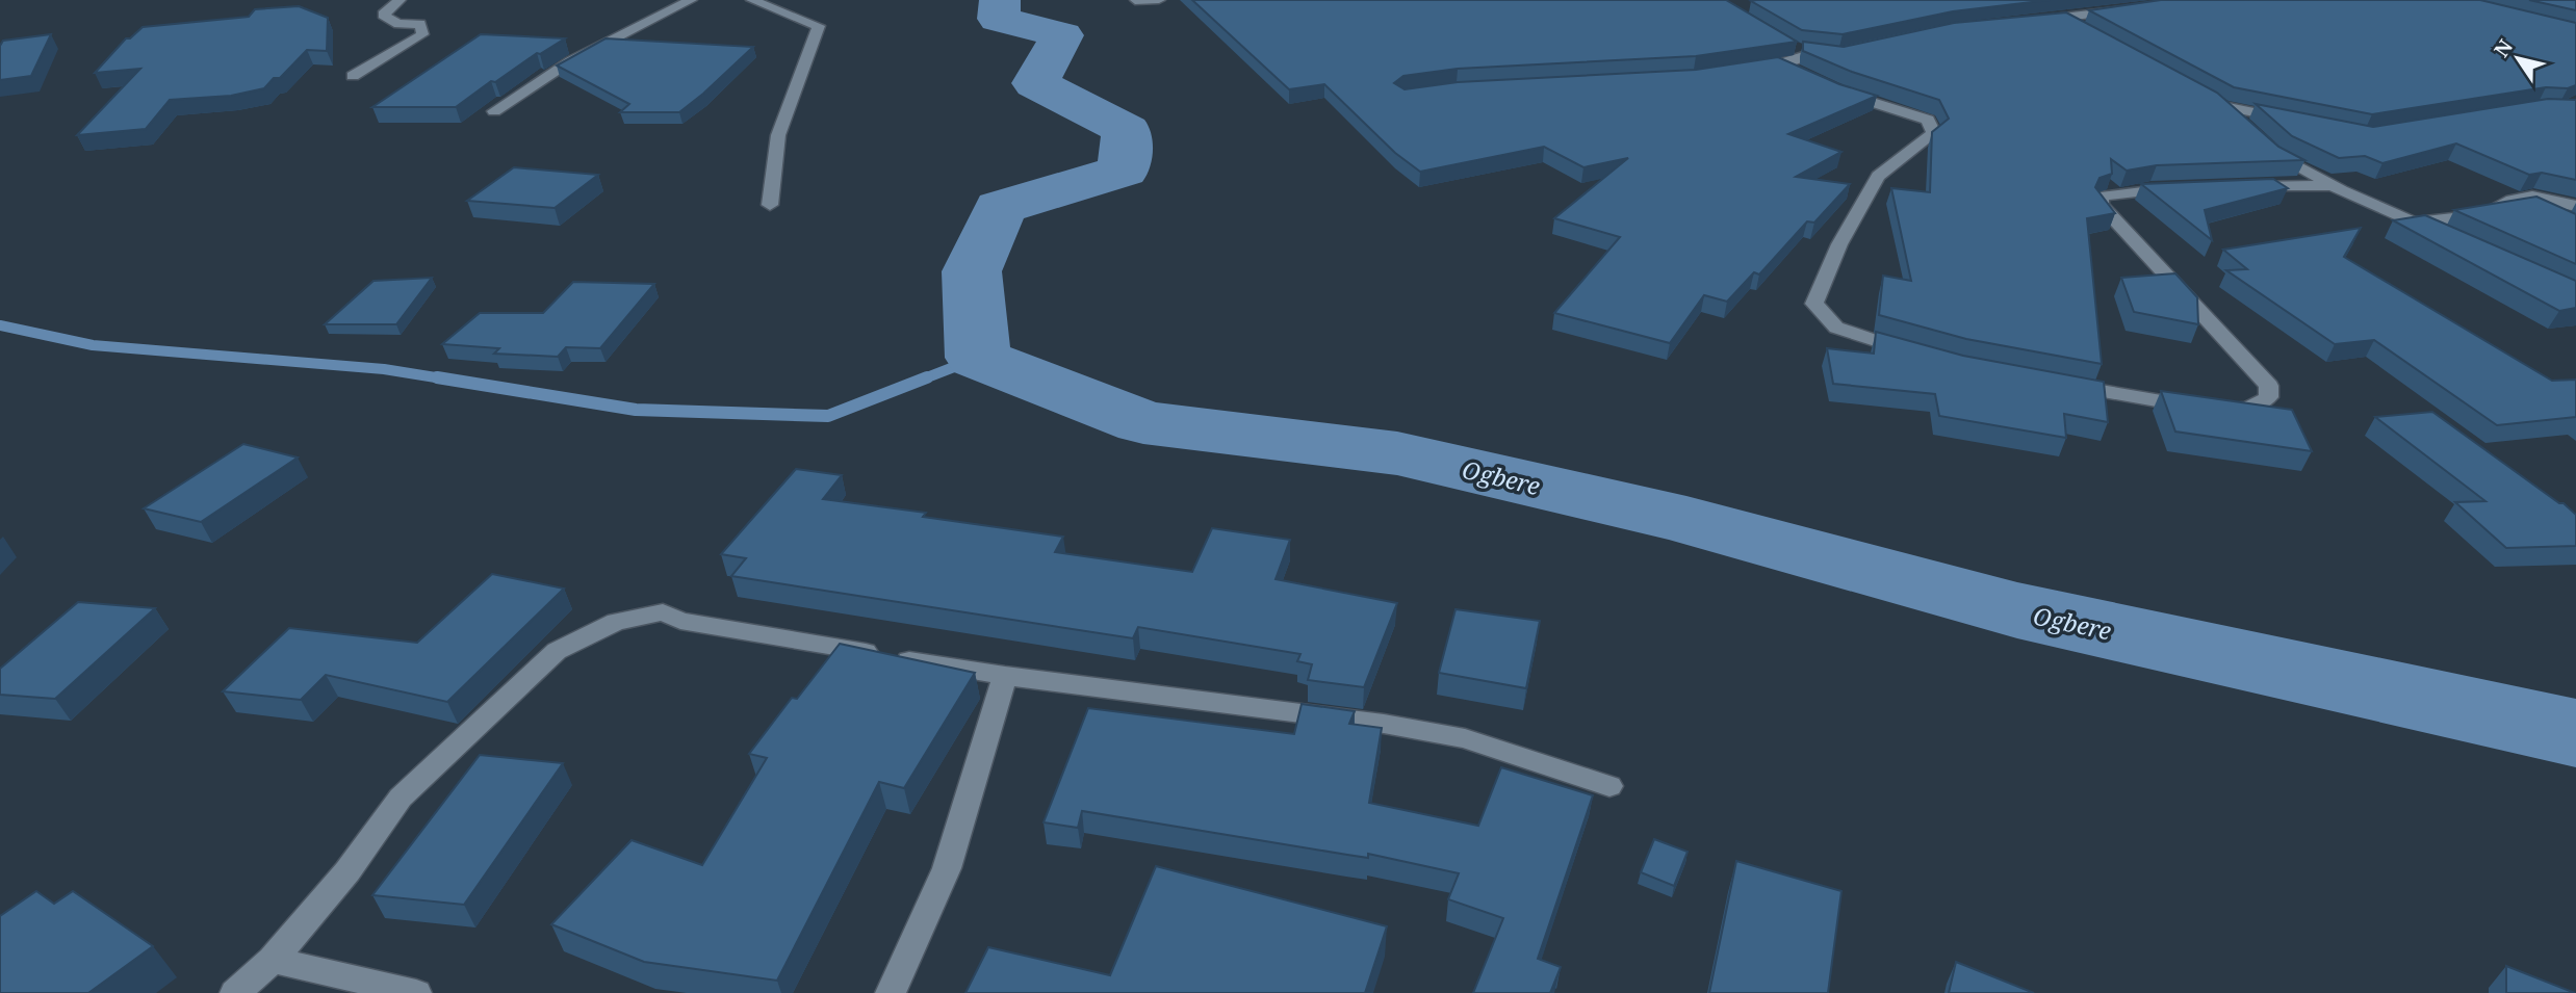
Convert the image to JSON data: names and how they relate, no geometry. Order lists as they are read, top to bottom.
{
  "water": ["Ogbere"],
  "north": "top left"
}
